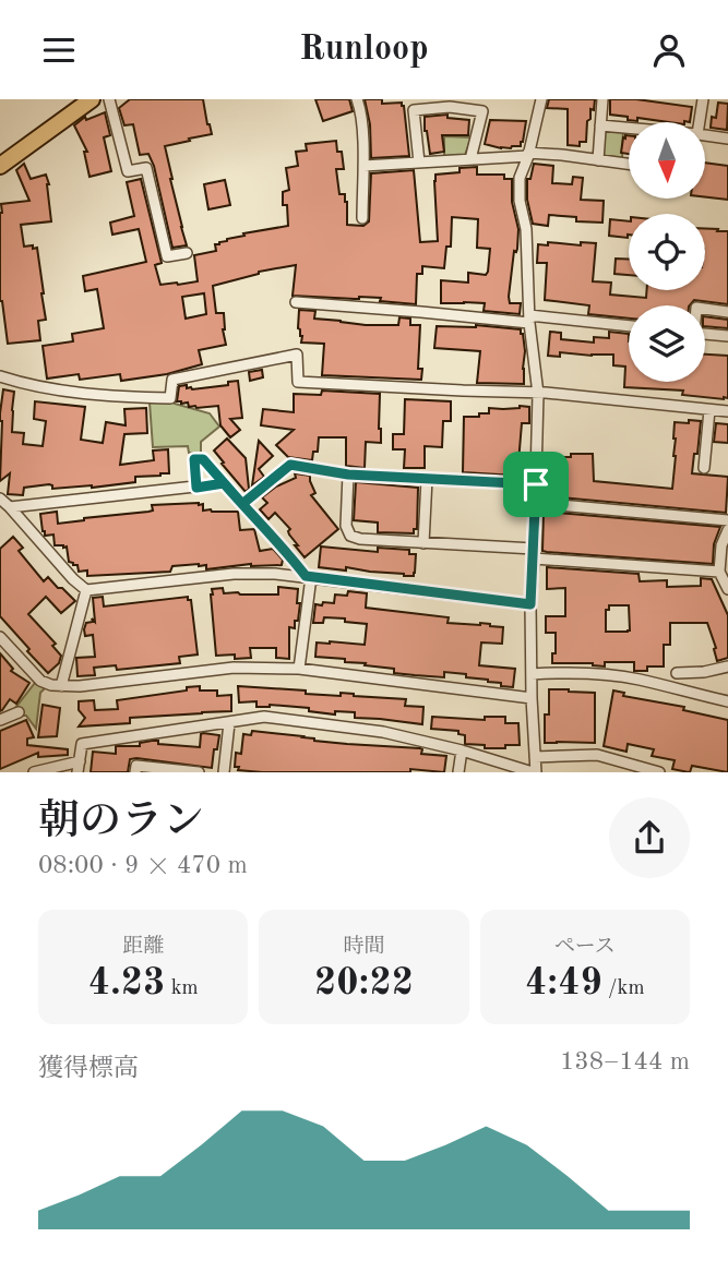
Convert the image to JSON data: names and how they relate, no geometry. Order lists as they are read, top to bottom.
{
  "north": "bottom",
  "page": {
    "header": "Runloop",
    "heading": ["朝のラン", "08:00 · 9 × 470 m"],
    "stats": [
      ["距離", "4.23 km"],
      ["時間", "20:22"],
      ["ペース", "4:49 /km"]
    ],
    "chart": ["獲得標高", "138–144 m"]
  }
}
